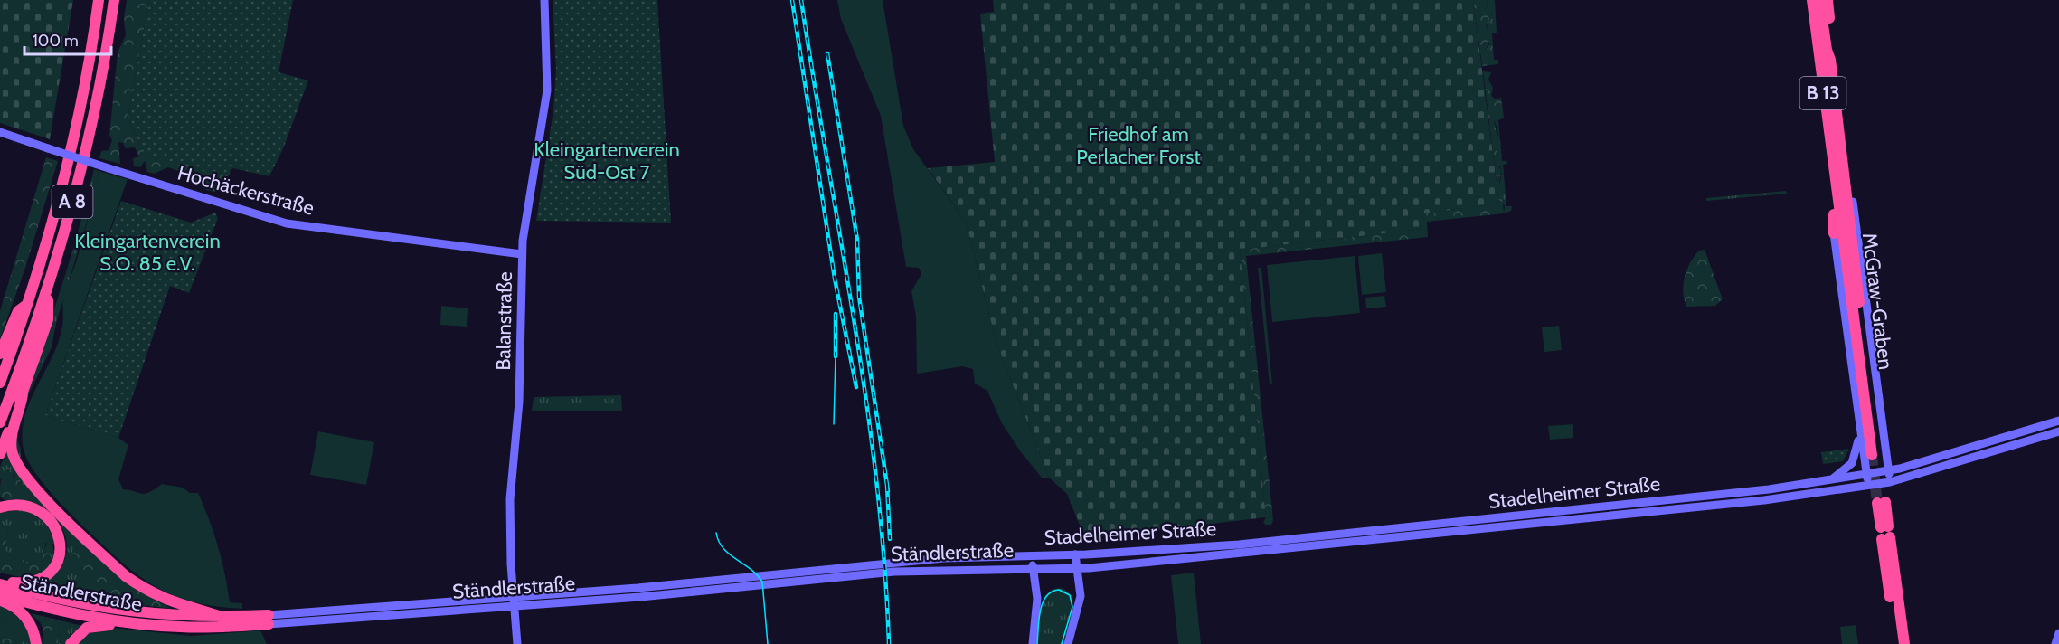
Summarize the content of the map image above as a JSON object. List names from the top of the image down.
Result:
{
  "streets": {
    "highway": [
      "B 13",
      "A 8",
      "McGraw-Graben",
      "Ständlerstraße"
    ],
    "main road": ["Hochäckerstraße", "Balanstraße", "Stadelheimer Straße"]
  },
  "crossings": [
    ["B 13", "McGraw-Graben"],
    ["Hochäckerstraße", "Balanstraße"],
    ["Balanstraße", "Ständlerstraße"],
    ["Stadelheimer Straße", "Ständlerstraße"]
  ],
  "parks": ["Friedhof am Perlacher Forst", "Kleingartenverein Süd-Ost 7", "Kleingartenverein S.O. 85 e.V."],
  "scale_bar": "100 m"
}
